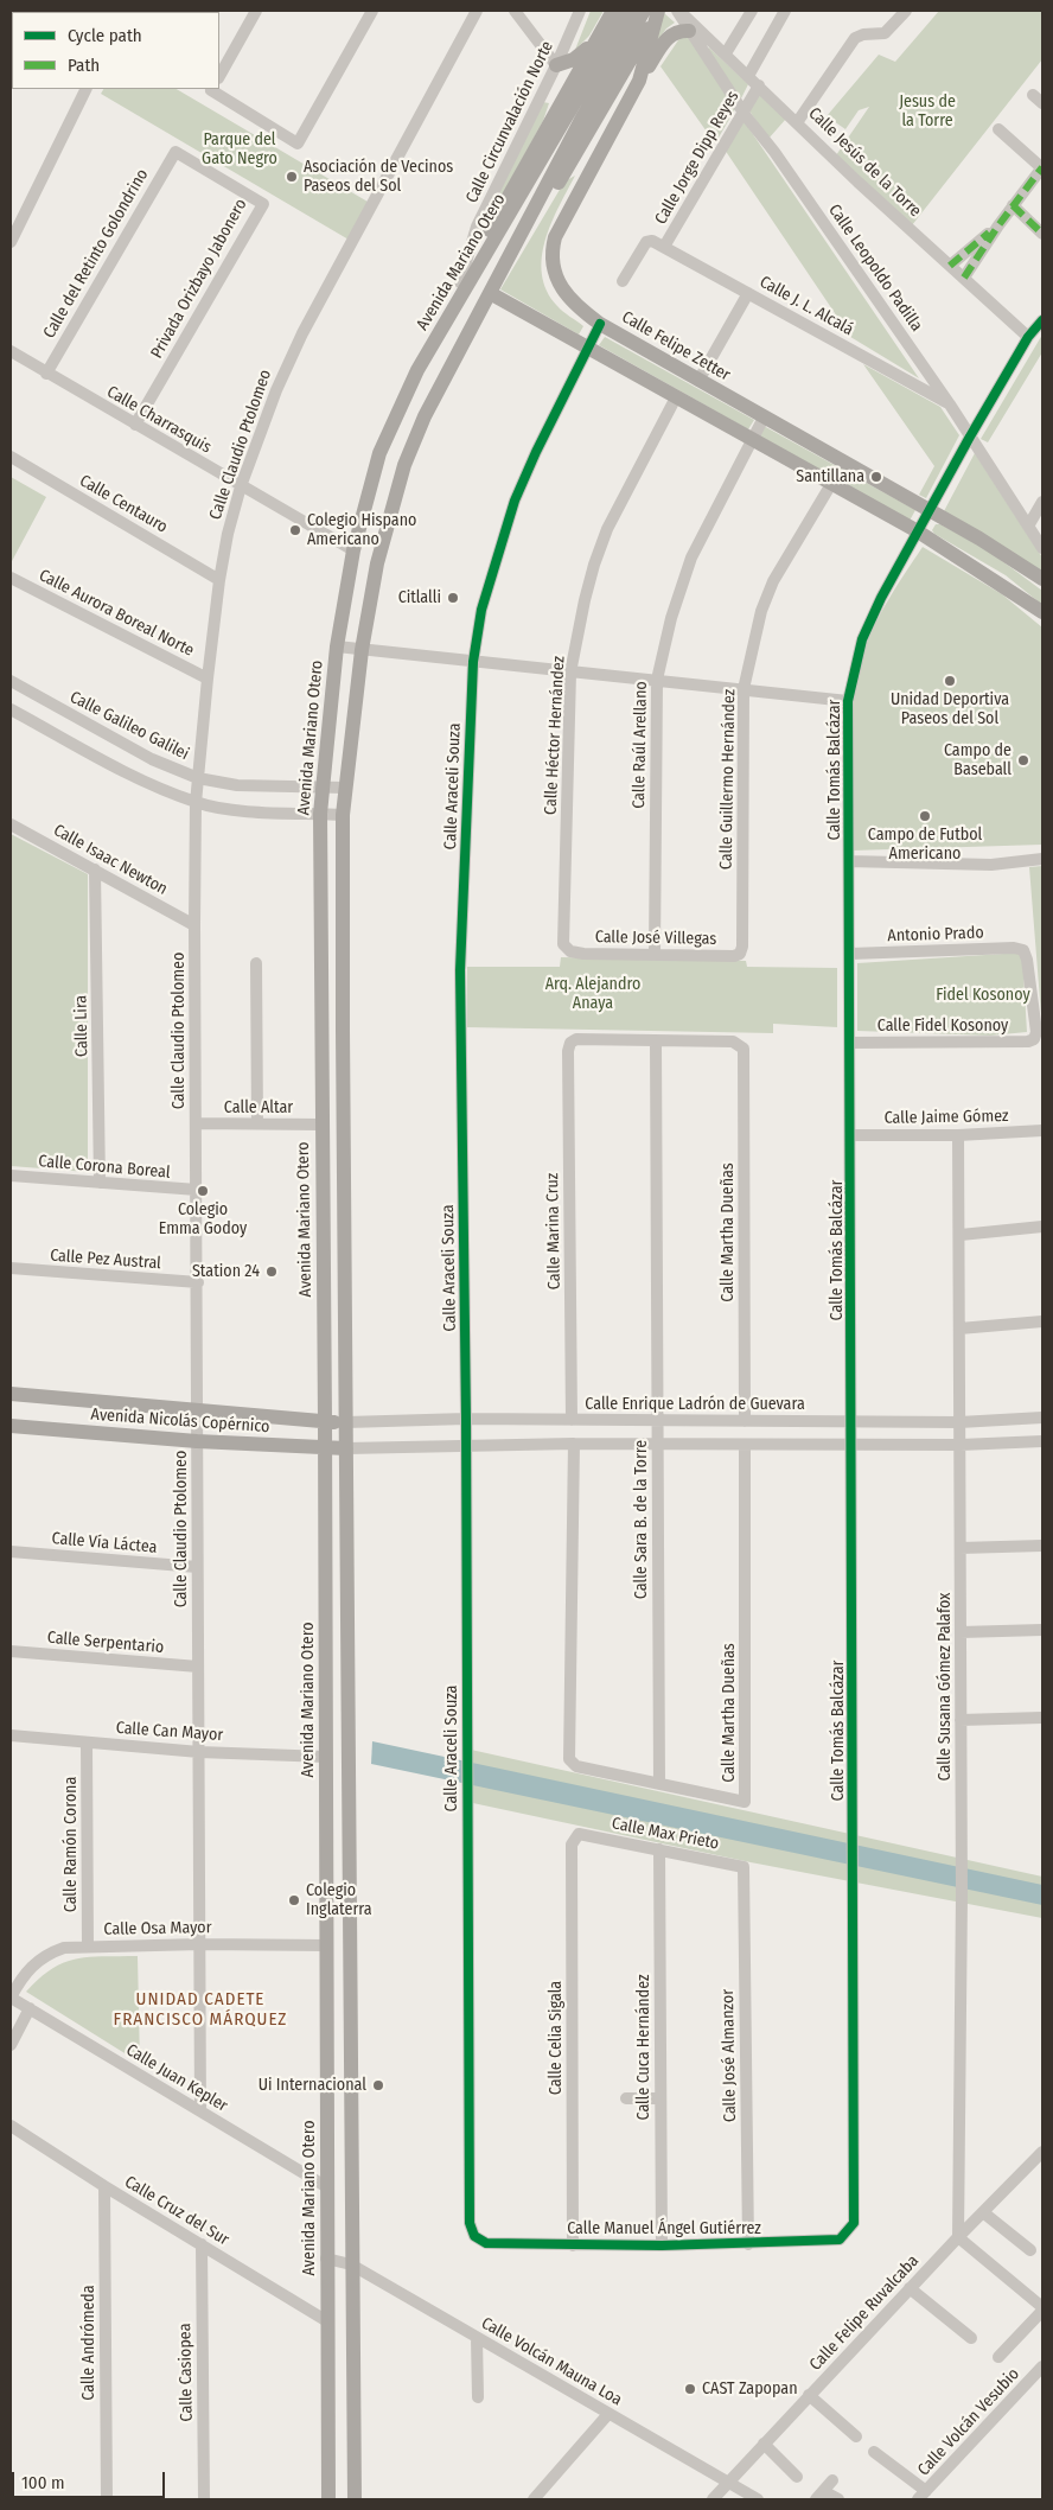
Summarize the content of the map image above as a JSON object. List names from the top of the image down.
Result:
{
  "streets": {
    "main road": ["Avenida Mariano Otero", "Calle Felipe Zetter", "Avenida Nicolás Copérnico"],
    "street": [
      "Calle Circunvalación Norte",
      "Calle Jorge Dipp Reyes",
      "Calle Jesús de la Torre",
      "Calle del Retinto Golondrino",
      "Calle Leopoldo Padilla",
      "Privada Orizbayo Jabonero",
      "Calle J. L. Alcalá",
      "Calle Charrasquis",
      "Calle Claudio Ptolomeo",
      "Calle Centauro",
      "Calle Aurora Boreal Norte",
      "Calle Galileo Galilei",
      "Calle Héctor Hernández",
      "Calle Raúl Arellano",
      "Calle Tomás Balcázar",
      "Calle Guillermo Hernández",
      "Calle Araceli Souza",
      "Calle Isaac Newton",
      "Antonio Prado",
      "Calle José Villegas",
      "Calle Lira",
      "Calle Fidel Kosonoy",
      "Calle Altar",
      "Calle Jaime Gómez",
      "Calle Corona Boreal",
      "Calle Marina Cruz",
      "Calle Martha Dueñas",
      "Calle Pez Austral",
      "Calle Enrique Ladrón de Guevara",
      "Calle Sara B. de la Torre",
      "Calle Vía Láctea",
      "Calle Serpentario",
      "Calle Susana Gómez Palafox",
      "Calle Can Mayor",
      "Calle Max Prieto",
      "Calle Ramón Corona",
      "Calle Osa Mayor",
      "Calle Celia Sigala",
      "Calle Cuca Hernández",
      "Calle José Almanzor",
      "Calle Juan Kepler",
      "Calle Cruz del Sur",
      "Calle Manuel Ángel Gutiérrez",
      "Calle Felipe Ruvalcaba",
      "Calle Andrómeda",
      "Calle Volcán Mauna Loa",
      "Calle Casiopea",
      "Calle Volcán Vesubio"
    ]
  },
  "crossings": [
    ["Calle Jorge Dipp Reyes", "Calle Jesús de la Torre"],
    ["Calle Jorge Dipp Reyes", "Calle Leopoldo Padilla"],
    ["Calle Jorge Dipp Reyes", "Calle J. L. Alcalá"],
    ["Calle Jesús de la Torre", "Calle Leopoldo Padilla"],
    ["Calle Jesús de la Torre", "Calle Tomás Balcázar"],
    ["Calle del Retinto Golondrino", "Privada Orizbayo Jabonero"],
    ["Calle del Retinto Golondrino", "Calle Charrasquis"],
    ["Avenida Mariano Otero", "Calle Charrasquis"],
    ["Avenida Mariano Otero", "Calle Galileo Galilei"],
    ["Avenida Mariano Otero", "Calle Altar"],
    ["Avenida Mariano Otero", "Calle Enrique Ladrón de Guevara"],
    ["Avenida Mariano Otero", "Avenida Nicolás Copérnico"],
    ["Avenida Mariano Otero", "Calle Can Mayor"],
    ["Avenida Mariano Otero", "Calle Osa Mayor"],
    ["Avenida Mariano Otero", "Calle Juan Kepler"],
    ["Avenida Mariano Otero", "Calle Cruz del Sur"],
    ["Avenida Mariano Otero", "Calle Volcán Mauna Loa"],
    ["Calle Leopoldo Padilla", "Calle J. L. Alcalá"],
    ["Calle Leopoldo Padilla", "Calle Tomás Balcázar"],
    ["Privada Orizbayo Jabonero", "Calle Charrasquis"],
    ["Calle Felipe Zetter", "Calle Raúl Arellano"],
    ["Calle Felipe Zetter", "Calle Tomás Balcázar"],
    ["Calle Felipe Zetter", "Calle Araceli Souza"],
    ["Calle Charrasquis", "Calle Claudio Ptolomeo"],
    ["Calle Claudio Ptolomeo", "Calle Centauro"],
    ["Calle Claudio Ptolomeo", "Calle Aurora Boreal Norte"],
    ["Calle Claudio Ptolomeo", "Calle Galileo Galilei"],
    ["Calle Claudio Ptolomeo", "Calle Isaac Newton"],
    ["Calle Claudio Ptolomeo", "Calle Altar"],
    ["Calle Claudio Ptolomeo", "Calle Corona Boreal"],
    ["Calle Claudio Ptolomeo", "Calle Pez Austral"],
    ["Calle Claudio Ptolomeo", "Avenida Nicolás Copérnico"],
    ["Calle Claudio Ptolomeo", "Calle Vía Láctea"],
    ["Calle Claudio Ptolomeo", "Calle Serpentario"],
    ["Calle Claudio Ptolomeo", "Calle Can Mayor"],
    ["Calle Claudio Ptolomeo", "Calle Osa Mayor"],
    ["Calle Claudio Ptolomeo", "Calle Juan Kepler"],
    ["Calle Héctor Hernández", "Calle José Villegas"],
    ["Calle Raúl Arellano", "Calle José Villegas"],
    ["Calle Tomás Balcázar", "Antonio Prado"],
    ["Calle Tomás Balcázar", "Calle Fidel Kosonoy"],
    ["Calle Tomás Balcázar", "Calle Jaime Gómez"],
    ["Calle Tomás Balcázar", "Calle Enrique Ladrón de Guevara"],
    ["Calle Tomás Balcázar", "Calle Manuel Ángel Gutiérrez"],
    ["Calle Guillermo Hernández", "Calle José Villegas"],
    ["Calle Araceli Souza", "Calle Enrique Ladrón de Guevara"],
    ["Calle Araceli Souza", "Calle Manuel Ángel Gutiérrez"],
    ["Calle Isaac Newton", "Calle Lira"],
    ["Antonio Prado", "Calle Fidel Kosonoy"],
    ["Calle Lira", "Calle Corona Boreal"],
    ["Calle Jaime Gómez", "Calle Susana Gómez Palafox"],
    ["Calle Marina Cruz", "Calle Martha Dueñas"],
    ["Calle Marina Cruz", "Calle Enrique Ladrón de Guevara"],
    ["Calle Marina Cruz", "Calle Sara B. de la Torre"],
    ["Calle Martha Dueñas", "Calle Enrique Ladrón de Guevara"],
    ["Calle Martha Dueñas", "Calle Sara B. de la Torre"],
    ["Calle Enrique Ladrón de Guevara", "Avenida Nicolás Copérnico"],
    ["Calle Enrique Ladrón de Guevara", "Calle Sara B. de la Torre"],
    ["Calle Enrique Ladrón de Guevara", "Calle Susana Gómez Palafox"],
    ["Calle Susana Gómez Palafox", "Calle Felipe Ruvalcaba"],
    ["Calle Can Mayor", "Calle Ramón Corona"],
    ["Calle Max Prieto", "Calle Celia Sigala"],
    ["Calle Max Prieto", "Calle Cuca Hernández"],
    ["Calle Max Prieto", "Calle José Almanzor"],
    ["Calle Ramón Corona", "Calle Osa Mayor"],
    ["Calle Osa Mayor", "Calle Juan Kepler"],
    ["Calle Celia Sigala", "Calle Manuel Ángel Gutiérrez"],
    ["Calle Cuca Hernández", "Calle Manuel Ángel Gutiérrez"],
    ["Calle José Almanzor", "Calle Manuel Ángel Gutiérrez"],
    ["Calle Cruz del Sur", "Calle Andrómeda"],
    ["Calle Cruz del Sur", "Calle Casiopea"],
    ["Calle Felipe Ruvalcaba", "Calle Volcán Mauna Loa"]
  ],
  "districts": ["UNIDAD CADETE FRANCISCO MÁRQUEZ"],
  "parks": [
    "Jesus de la Torre",
    "Parque del Gato Negro",
    "Arq. Alejandro Anaya",
    "Fidel Kosonoy"
  ],
  "places": [
    "Asociación de Vecinos Paseos del Sol",
    "Santillana",
    "Colegio Hispano Americano",
    "Citlalli",
    "Unidad Deportiva Paseos del Sol",
    "Campo de Baseball",
    "Campo de Futbol Americano",
    "Colegio Emma Godoy",
    "Station 24",
    "Colegio Inglaterra",
    "Ui Internacional",
    "CAST Zapopan"
  ],
  "legend": ["Cycle path", "Path"],
  "scale_bar": "100 m"
}
